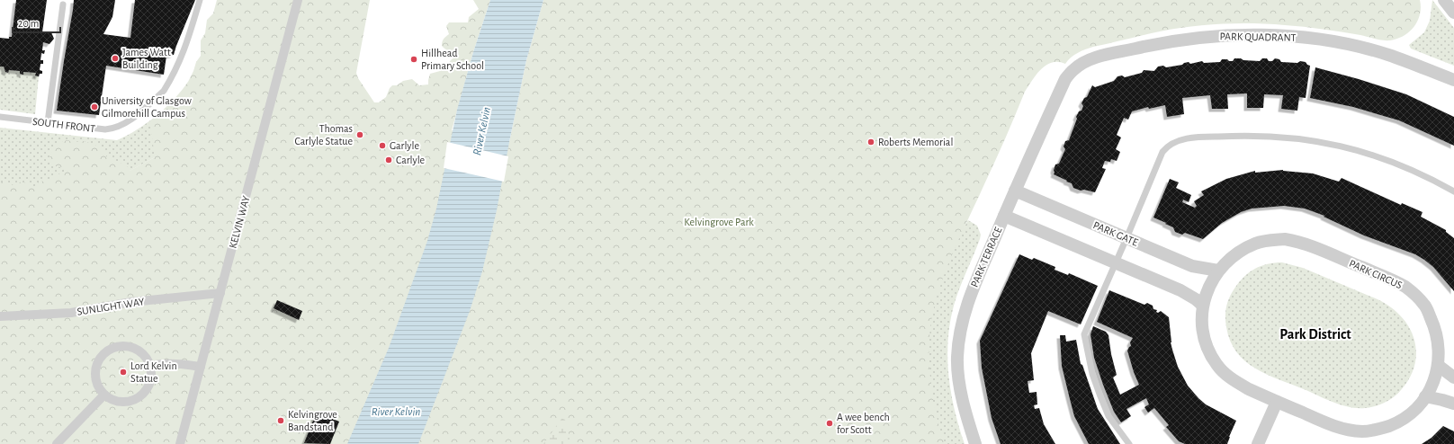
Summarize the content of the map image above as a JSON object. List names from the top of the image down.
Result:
{
  "streets": {
    "street": [
      "PARK QUADRANT",
      "KELVIN WAY",
      "PARK GATE",
      "PARK TERRACE",
      "PARK CIRCUS",
      "SUNLIGHT WAY"
    ],
    "lane": ["SOUTH FRONT"]
  },
  "crossings": [
    ["PARK QUADRANT", "PARK TERRACE"],
    ["KELVIN WAY", "SUNLIGHT WAY"],
    ["PARK GATE", "PARK TERRACE"],
    ["PARK GATE", "PARK CIRCUS"]
  ],
  "districts": ["Park District"],
  "water": ["River Kelvin"],
  "parks": ["Kelvingrove Park"],
  "places": [
    "James Watt Building",
    "Hillhead Primary School",
    "University of Glasgow Gilmorehill Campus",
    "Thomas Carlyle Statue",
    "Roberts Memorial",
    "Garlyle",
    "Carlyle",
    "Lord Kelvin Statue",
    "Kelvingrove Bandstand",
    "A wee bench for Scott"
  ],
  "scale_bar": "20 m"
}
